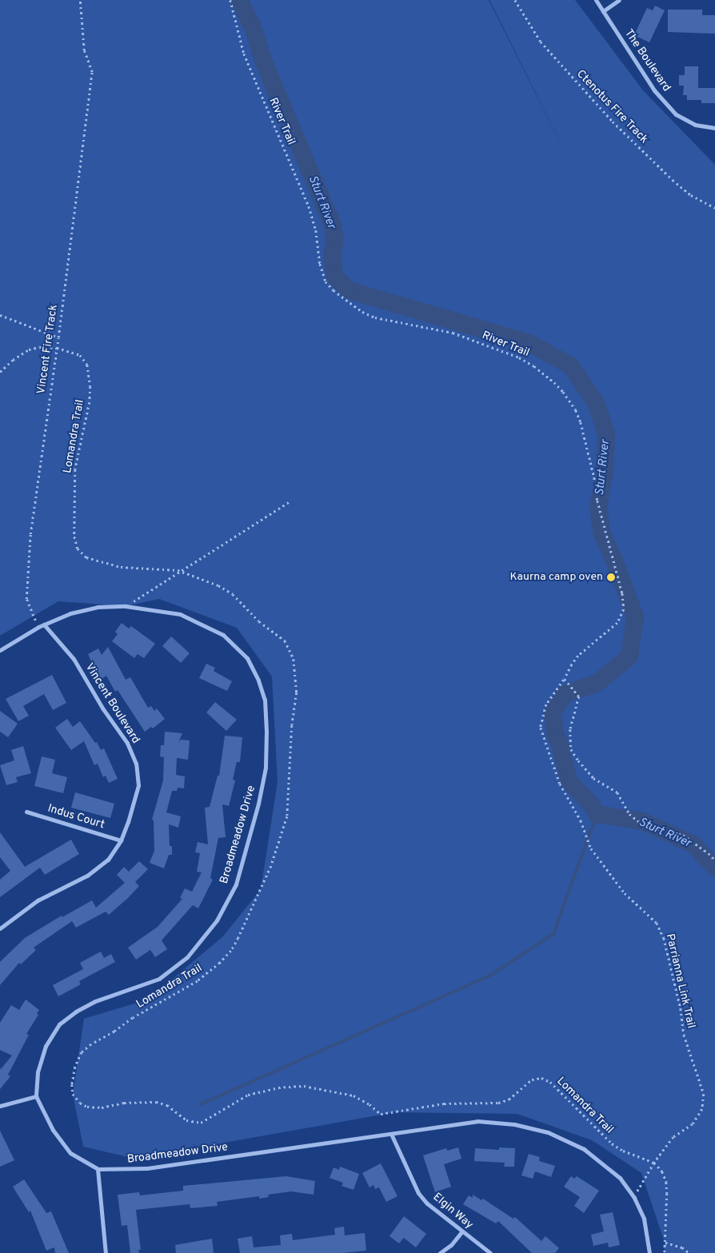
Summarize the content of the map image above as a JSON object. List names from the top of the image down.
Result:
{
  "streets": {
    "street": [
      "The Boulevard",
      "Vincent Boulevard",
      "Indus Court",
      "Broadmeadow Drive",
      "Elgin Way"
    ],
    "path": [
      "Ctenotus Fire Track",
      "River Trail",
      "Vincent Fire Track",
      "Lomandra Trail",
      "Parrianna Link Trail"
    ]
  },
  "crossings": [
    ["River Trail", "Parrianna Link Trail"],
    ["Vincent Fire Track", "Lomandra Trail"],
    ["Vincent Fire Track", "Broadmeadow Drive"],
    ["Lomandra Trail", "Parrianna Link Trail"],
    ["Vincent Boulevard", "Indus Court"],
    ["Vincent Boulevard", "Broadmeadow Drive"],
    ["Broadmeadow Drive", "Parrianna Link Trail"],
    ["Broadmeadow Drive", "Elgin Way"]
  ],
  "water": ["Sturt River"],
  "places": ["Kaurna camp oven"]
}
